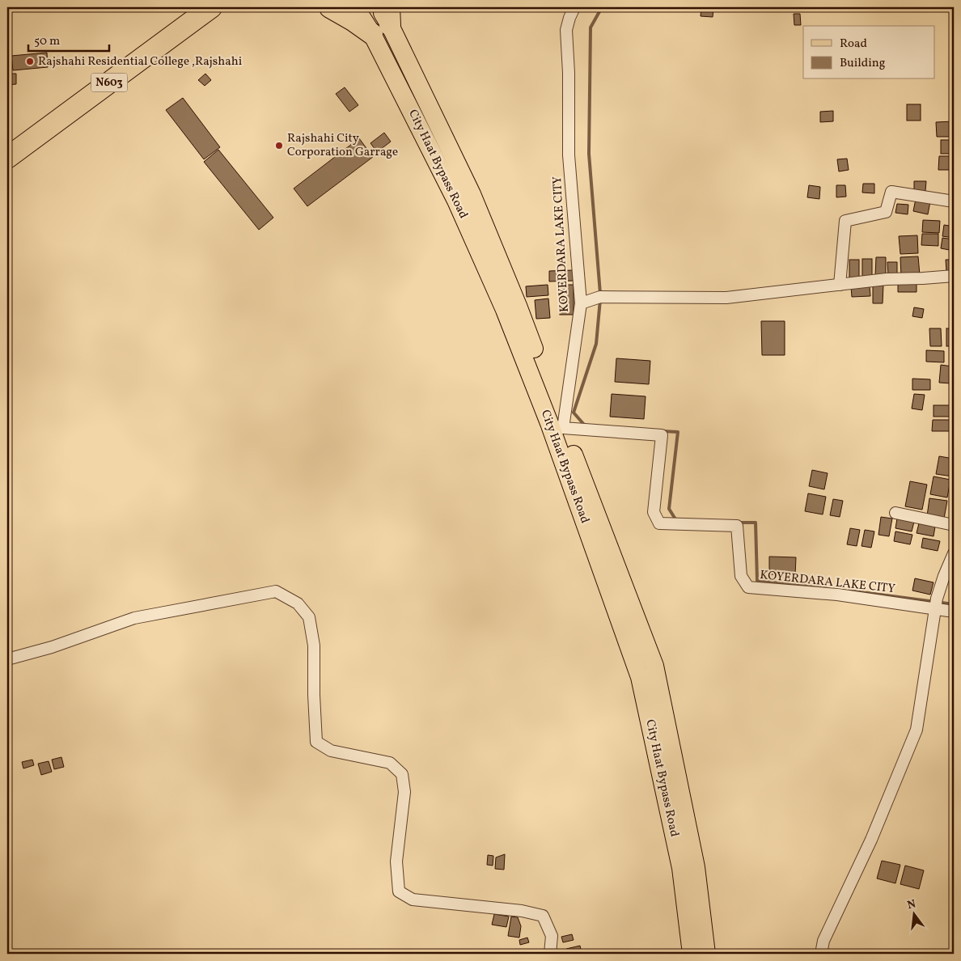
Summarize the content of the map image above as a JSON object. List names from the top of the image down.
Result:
{
  "streets": {
    "highway": ["N603"],
    "main road": ["City Haat Bypass Road"],
    "street": ["KOYERDARA LAKE CITY"]
  },
  "crossings": [
    ["City Haat Bypass Road", "KOYERDARA LAKE CITY"]
  ],
  "places": ["Rajshahi Residential College ,Rajshahi", "Rajshahi City Corporation Garrage"],
  "legend": ["Road", "Building"],
  "scale_bar": "50 m",
  "north": "top"
}
